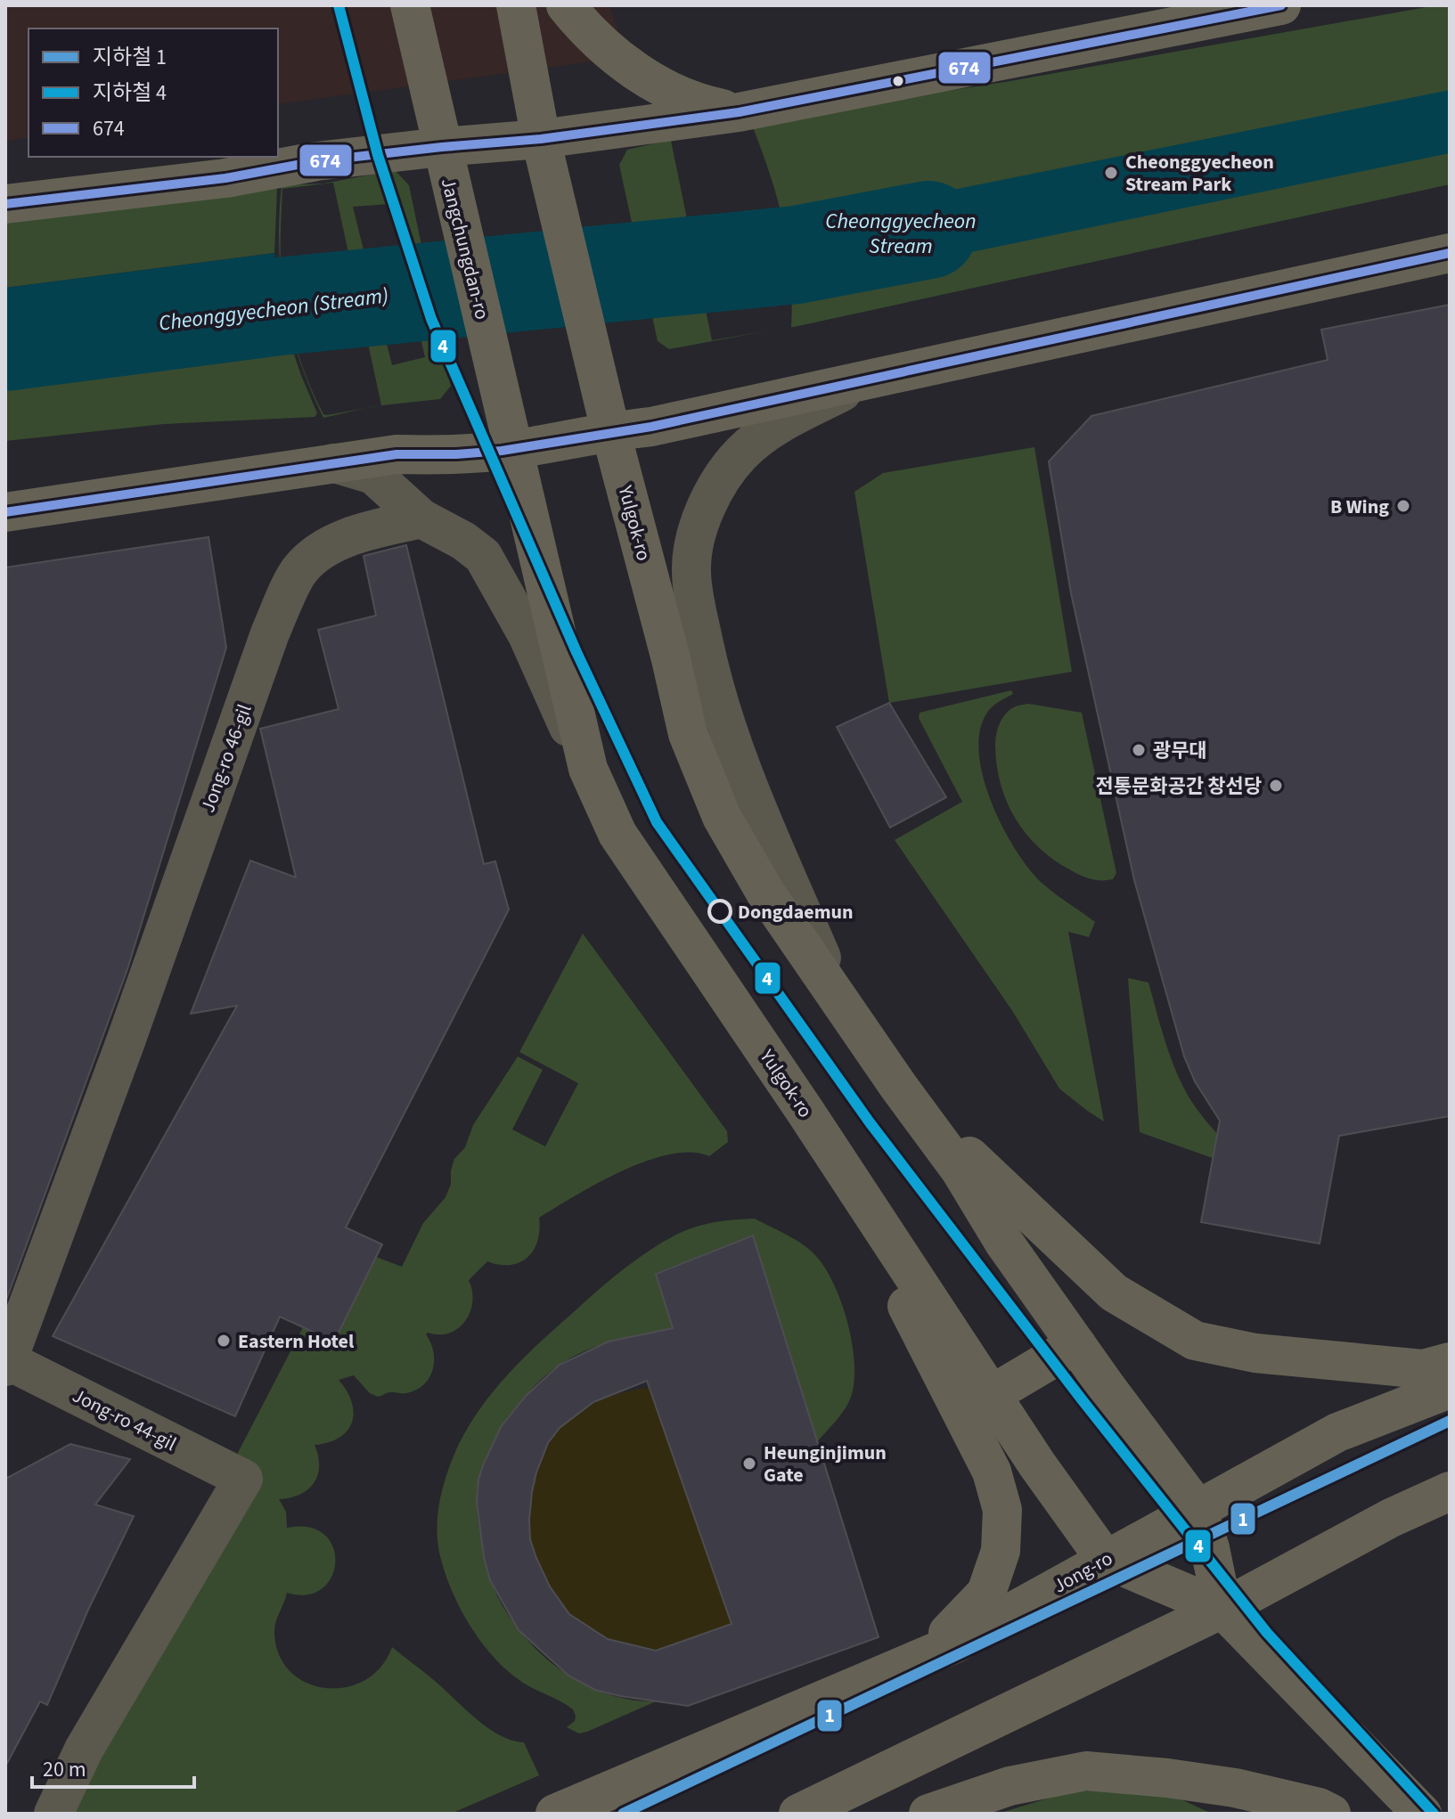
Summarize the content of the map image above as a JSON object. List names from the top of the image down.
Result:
{
  "streets": {
    "main road": ["Jangchungdan-ro", "Yulgok-ro", "Jong-ro"],
    "street": ["Jong-ro 46-gil", "Jong-ro 44-gil"]
  },
  "crossings": [
    ["Jangchungdan-ro", "Yulgok-ro"],
    ["Yulgok-ro", "Jong-ro"],
    ["Jong-ro 46-gil", "Jong-ro 44-gil"]
  ],
  "water": ["Cheonggyecheon Stream", "Cheonggyecheon (Stream)"],
  "places": [
    "Cheonggyecheon Stream Park",
    "B Wing",
    "광무대",
    "전통문화공간 창선당",
    "Dongdaemun",
    "Eastern Hotel",
    "Heunginjimun Gate"
  ],
  "lines": ["metro line 4", "transit line 674", "metro line 1"],
  "legend": ["지하철 1", "지하철 4", "674"],
  "scale_bar": "20 m"
}
